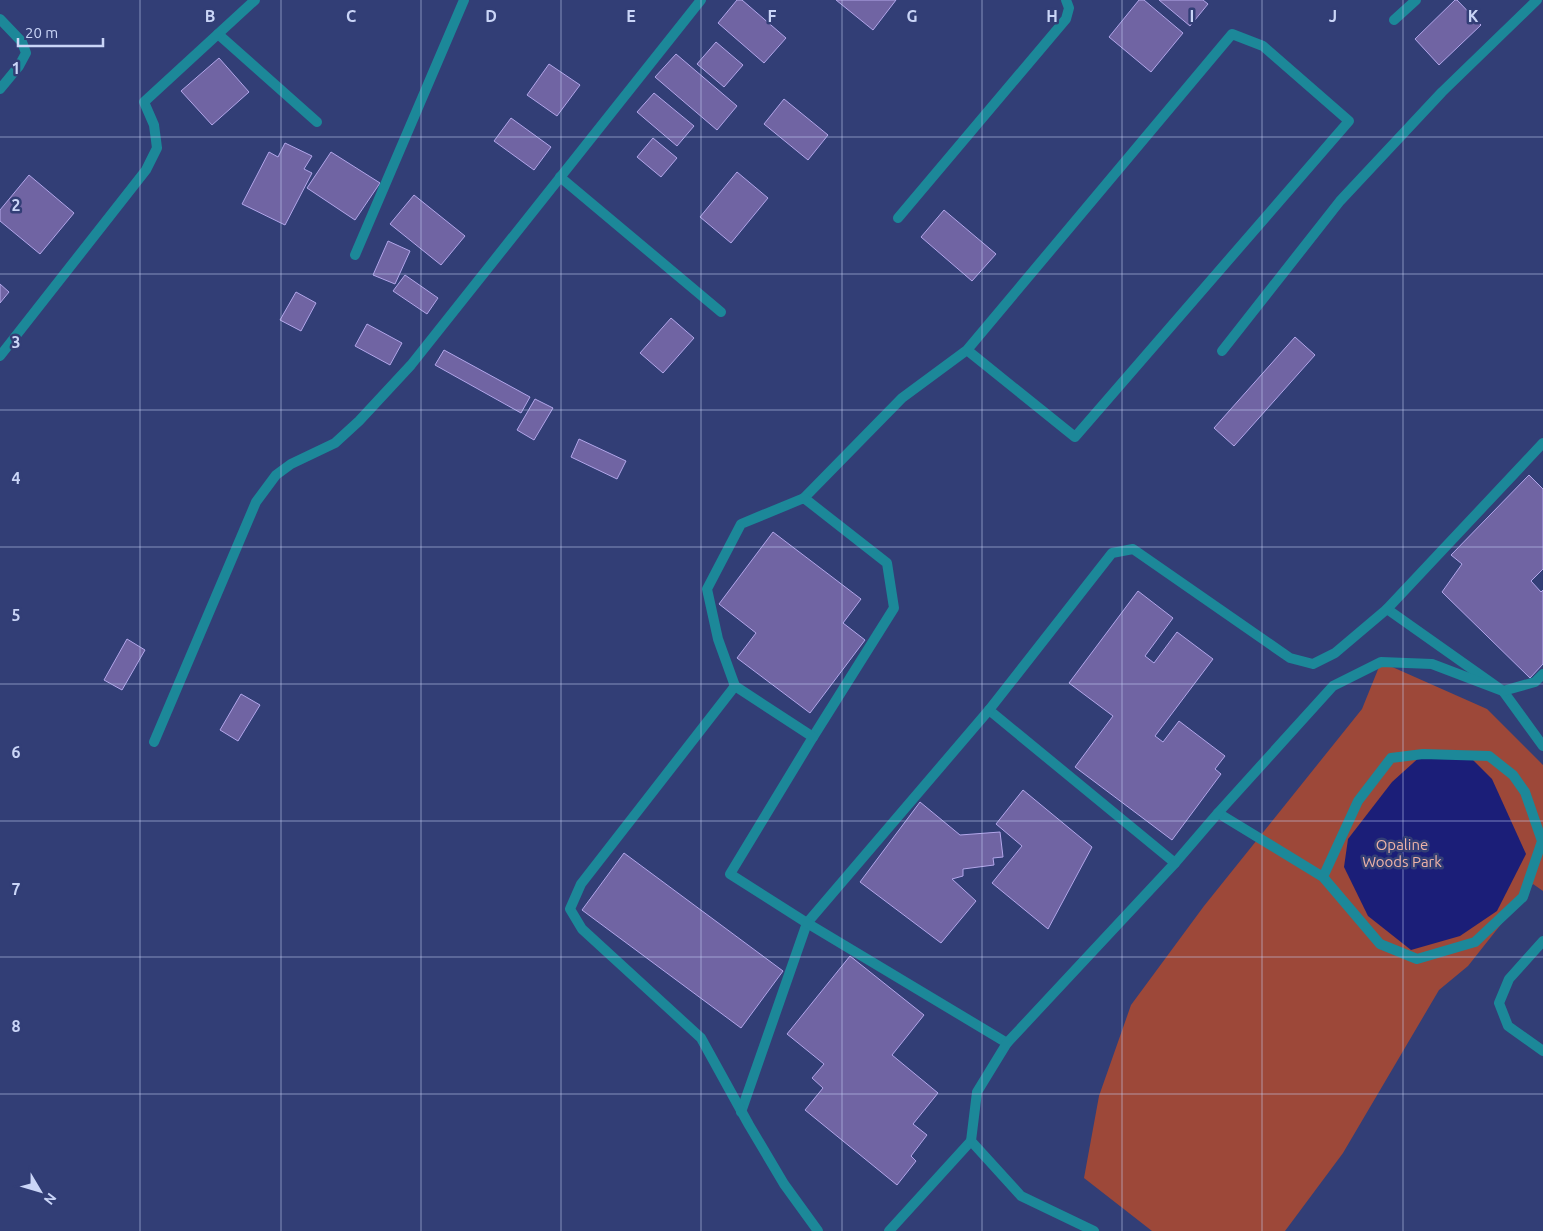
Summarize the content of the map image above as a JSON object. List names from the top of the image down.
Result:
{
  "parks": ["Opaline Woods Park"],
  "scale_bar": "20 m",
  "north": "bottom right",
  "grid": {
    "columns": [
      "B",
      "C",
      "D",
      "E",
      "F",
      "G",
      "H",
      "I",
      "J",
      "K"
    ],
    "rows": [
      "1",
      "2",
      "3",
      "4",
      "5",
      "6",
      "7",
      "8"
    ]
  }
}
